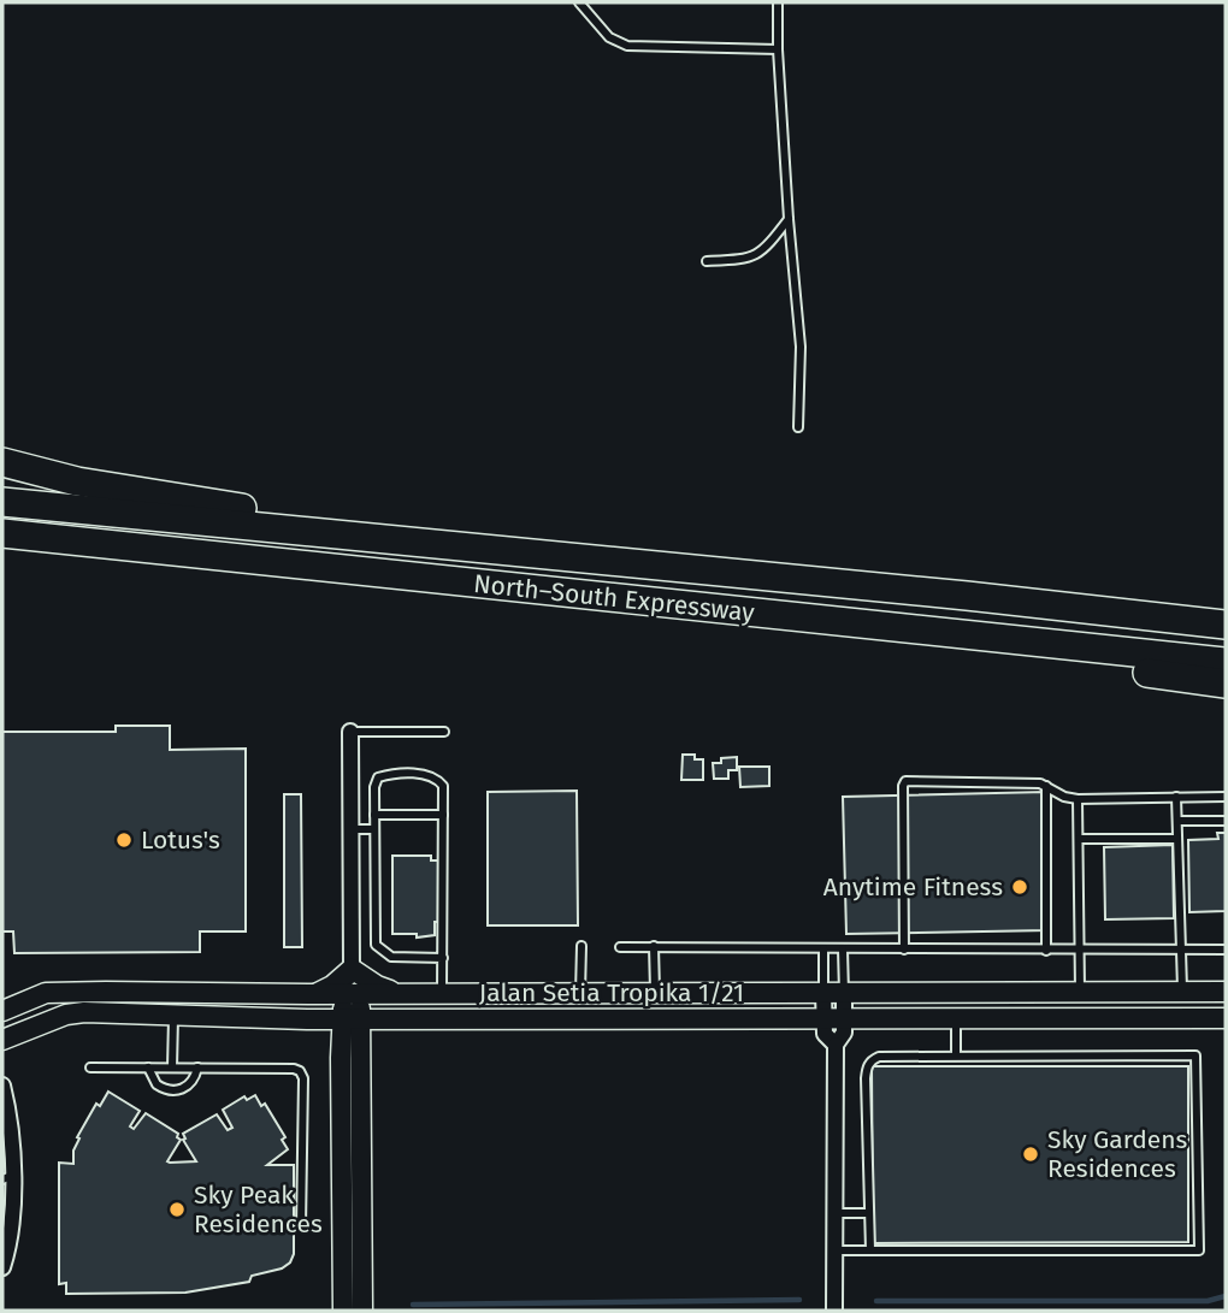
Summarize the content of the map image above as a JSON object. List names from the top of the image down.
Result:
{
  "streets": {
    "highway": ["North–South Expressway"],
    "street": ["Jalan Setia Tropika 1/21"]
  },
  "places": [
    "Lotus's",
    "Anytime Fitness",
    "Sky Gardens Residences",
    "Sky Peak Residences"
  ]
}
